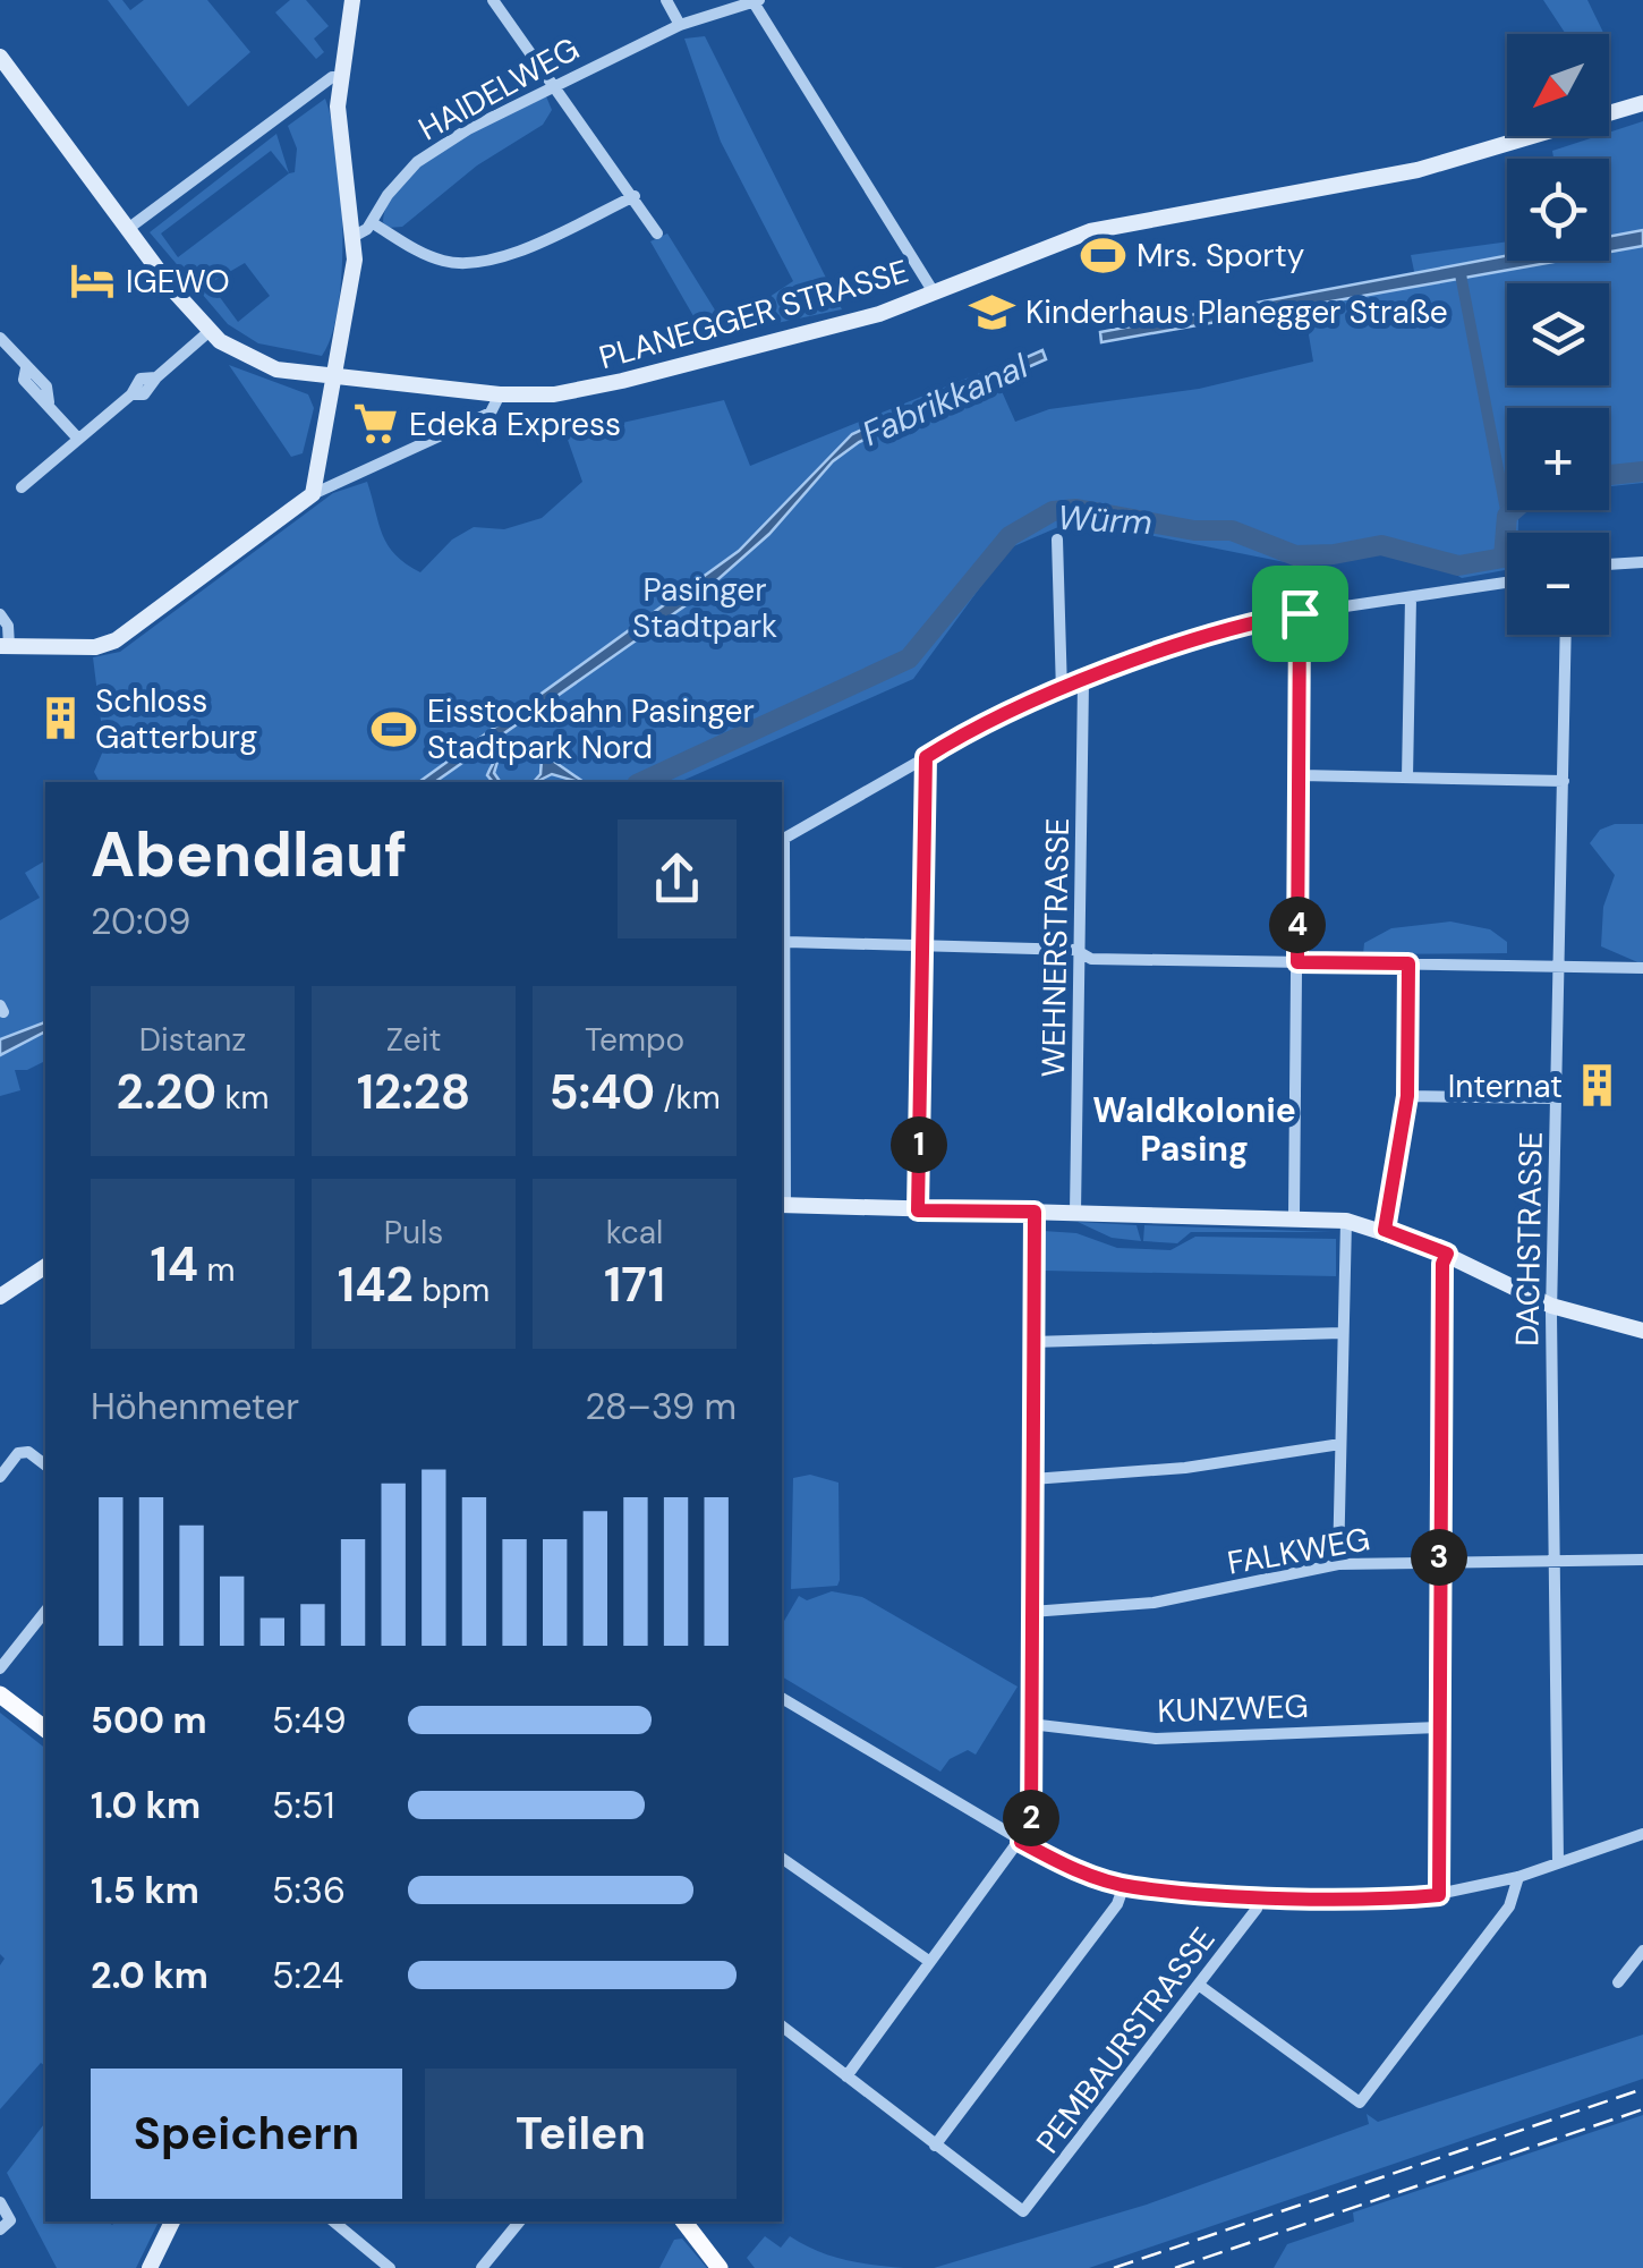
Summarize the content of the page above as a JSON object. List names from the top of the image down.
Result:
{
  "streets": {
    "main road": ["PLANEGGER STRASSE"],
    "street": [
      "HAIDELWEG",
      "WEHNERSTRASSE",
      "DACHSTRASSE",
      "FALKWEG",
      "KUNZWEG",
      "PEMBAURSTRASSE"
    ]
  },
  "crossings": [
    ["DACHSTRASSE", "FALKWEG"]
  ],
  "districts": ["Waldkolonie Pasing"],
  "water": ["Fabrikkanal", "Würm"],
  "parks": ["Pasinger Stadtpark"],
  "places": {
    "sports": ["Mrs. Sporty", "Eisstockbahn Pasinger Stadtpark Nord"],
    "hotel": ["IGEWO"],
    "school or university": ["Kinderhaus Planegger Straße"],
    "supermarket": ["Edeka Express"],
    "building": ["Schloss Gatterburg", "Internat"]
  },
  "north": "bottom left",
  "page": {
    "map_buttons": ["+", "−"],
    "heading": ["Abendlauf", "20:09"],
    "pins": [
      "4",
      "1",
      "3",
      "2"
    ],
    "stats": [
      ["Distanz", "2.20 km"],
      ["Zeit", "12:28"],
      ["Tempo", "5:40 /km"],
      ["14 m"],
      ["Puls", "142 bpm"],
      ["kcal", "171"]
    ],
    "chart": ["Höhenmeter", "28–39 m"],
    "list": [
      {
        "name": "500 m",
        "note": "5:49"
      },
      {
        "name": "1.0 km",
        "note": "5:51"
      },
      {
        "name": "1.5 km",
        "note": "5:36"
      },
      {
        "name": "2.0 km",
        "note": "5:24"
      }
    ],
    "buttons": ["Speichern", "Teilen"]
  }
}
